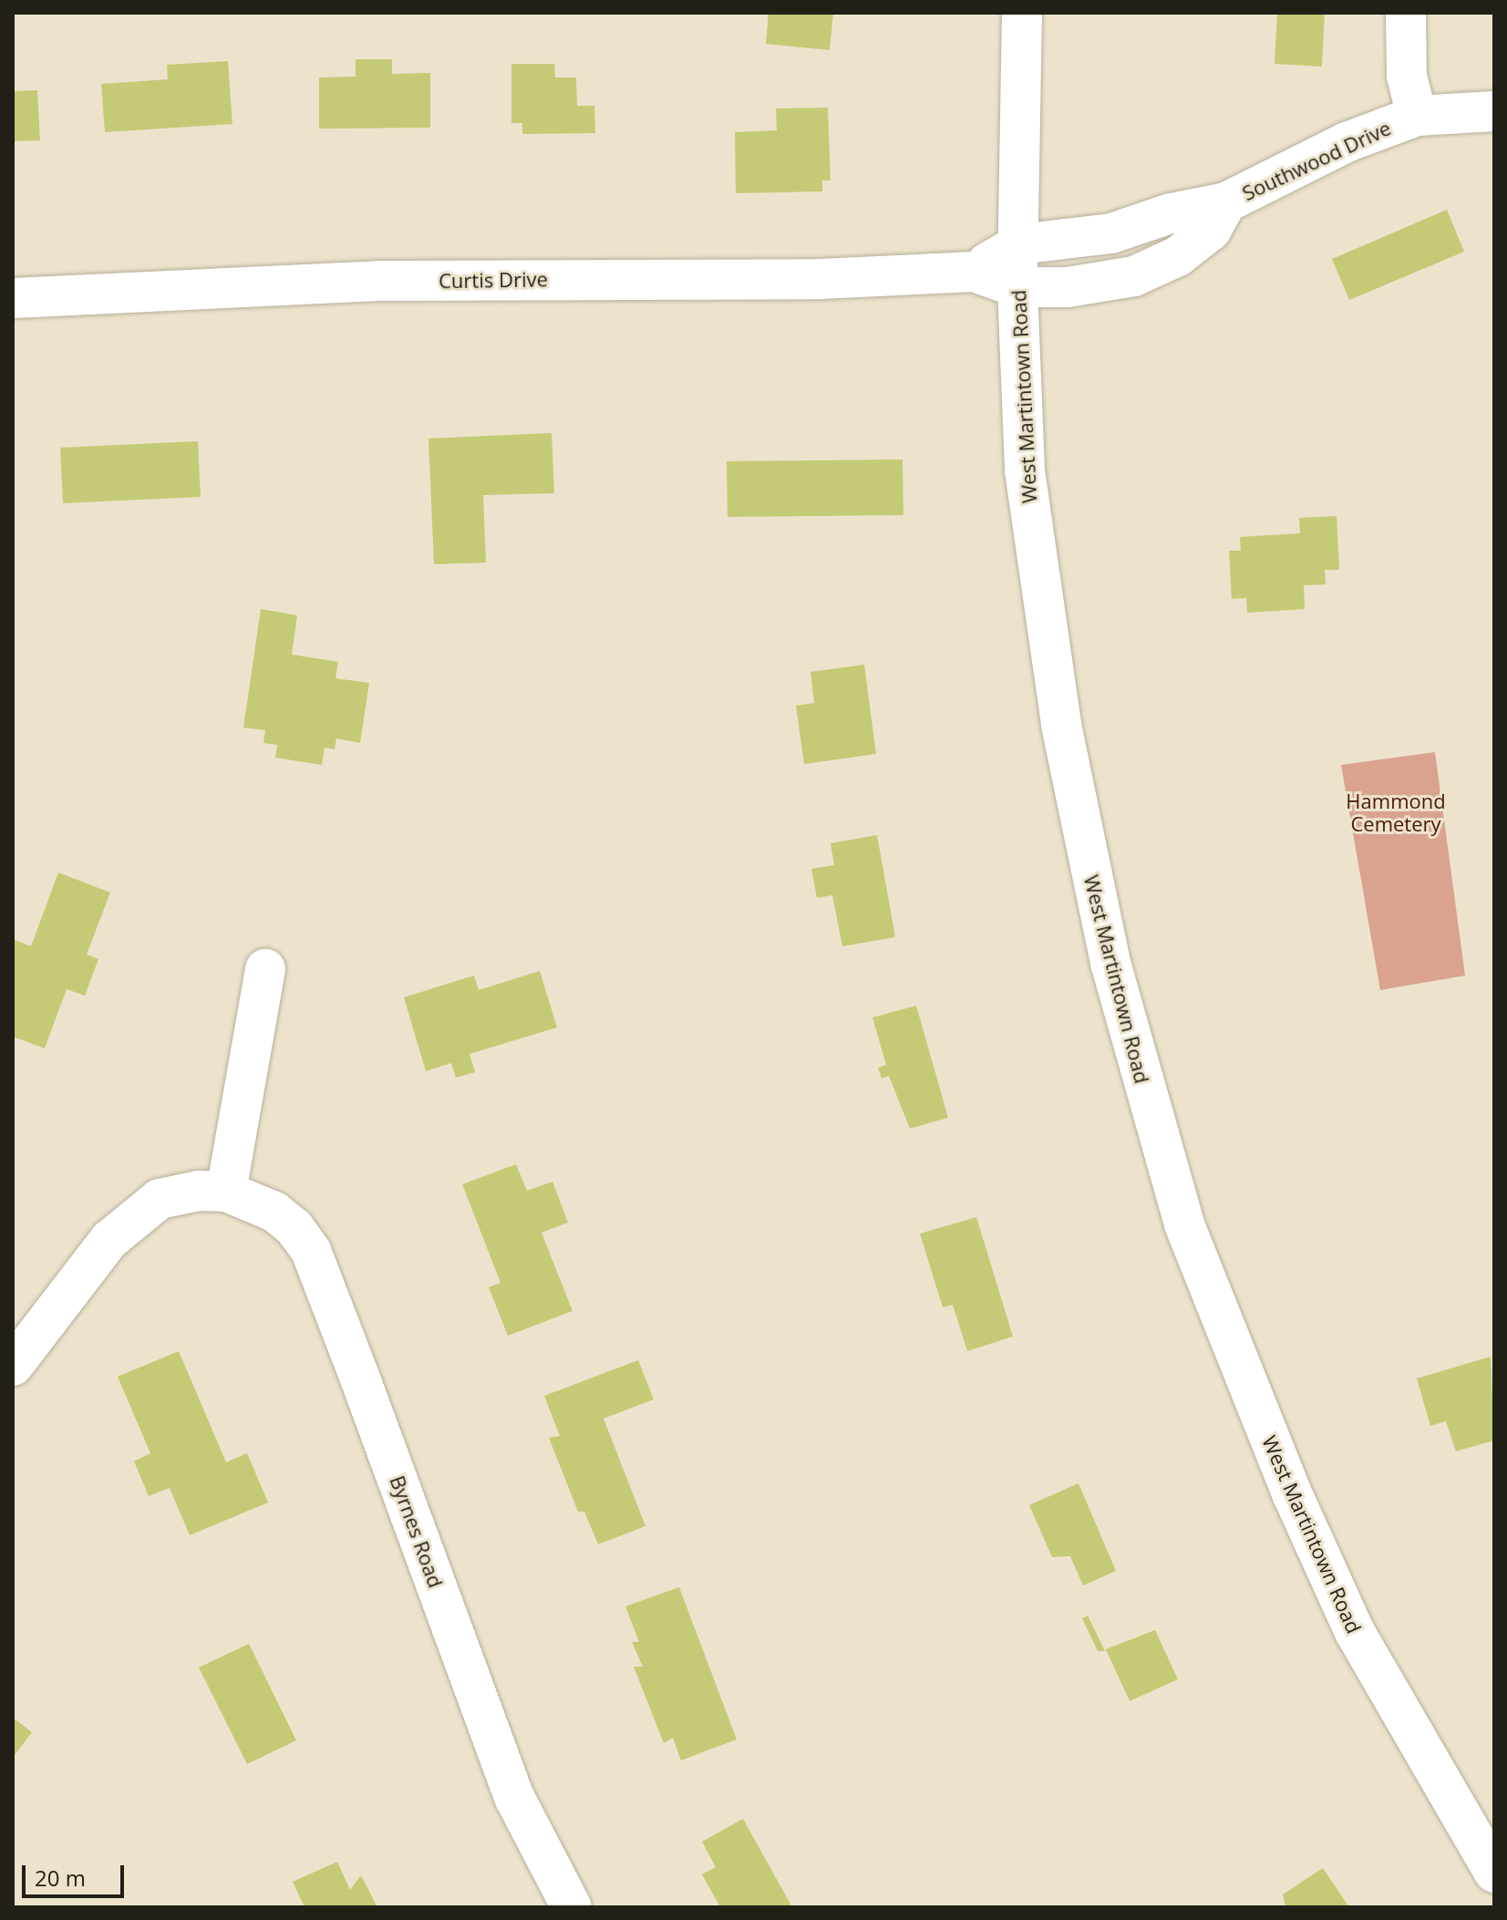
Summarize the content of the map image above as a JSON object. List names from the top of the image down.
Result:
{
  "streets": {
    "street": [
      "Southwood Drive",
      "Curtis Drive",
      "West Martintown Road",
      "Byrnes Road"
    ]
  },
  "crossings": [
    ["Southwood Drive", "Curtis Drive"],
    ["Southwood Drive", "West Martintown Road"],
    ["Curtis Drive", "West Martintown Road"]
  ],
  "parks": ["Hammond Cemetery"],
  "scale_bar": "20 m"
}
